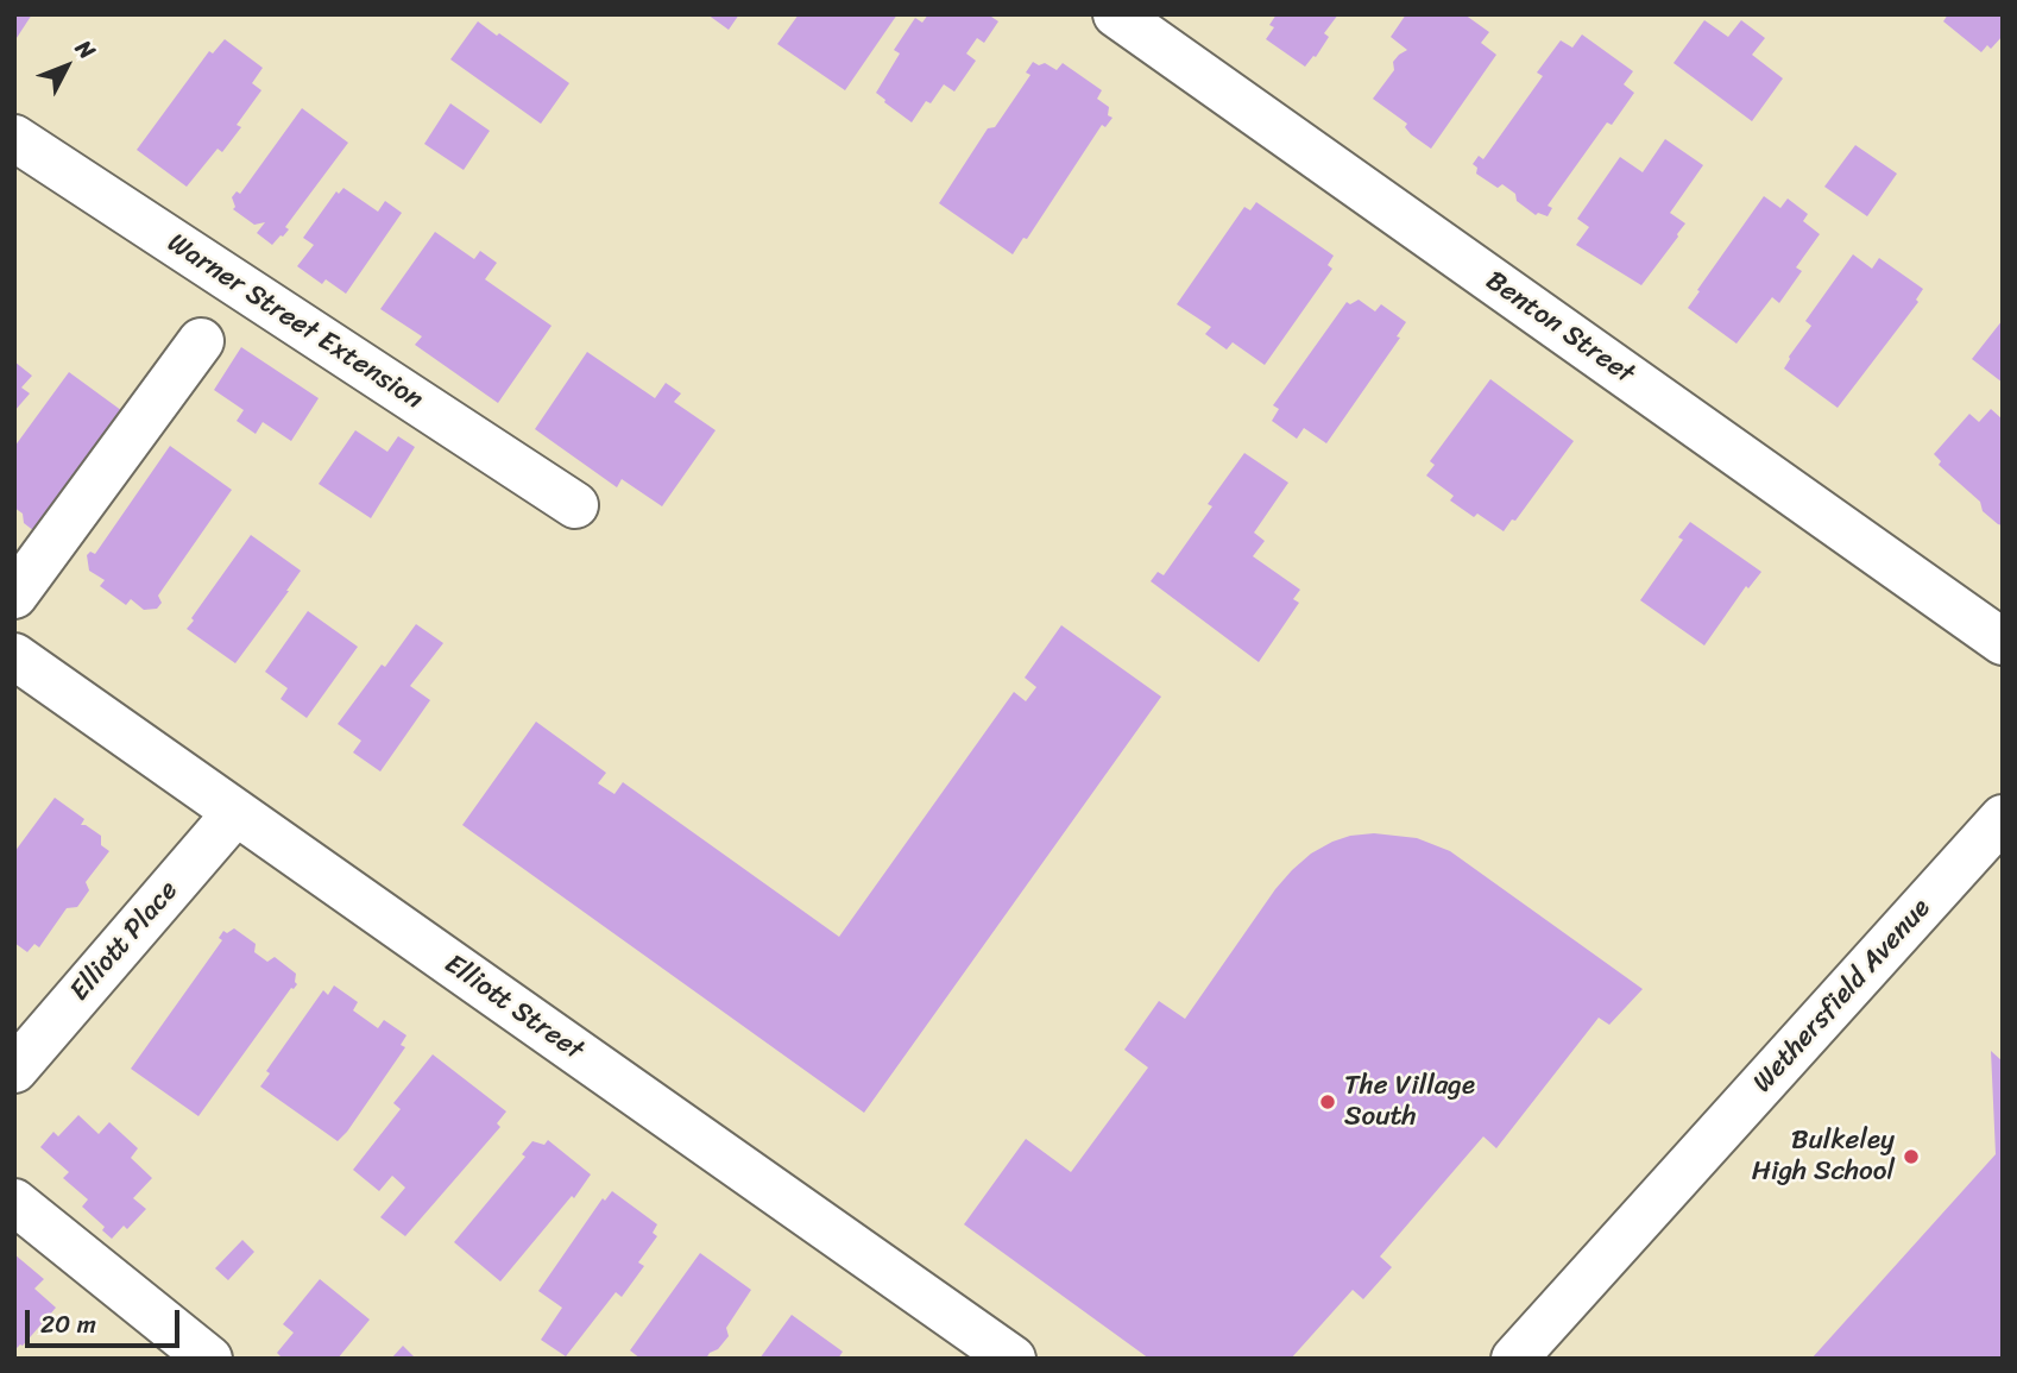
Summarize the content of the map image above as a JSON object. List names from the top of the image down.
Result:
{
  "streets": {
    "street": [
      "Warner Street Extension",
      "Benton Street",
      "Elliott Place",
      "Wethersfield Avenue",
      "Elliott Street"
    ]
  },
  "crossings": [
    ["Elliott Place", "Elliott Street"]
  ],
  "places": ["The Village South", "Bulkeley High School"],
  "scale_bar": "20 m",
  "north": "top right"
}
